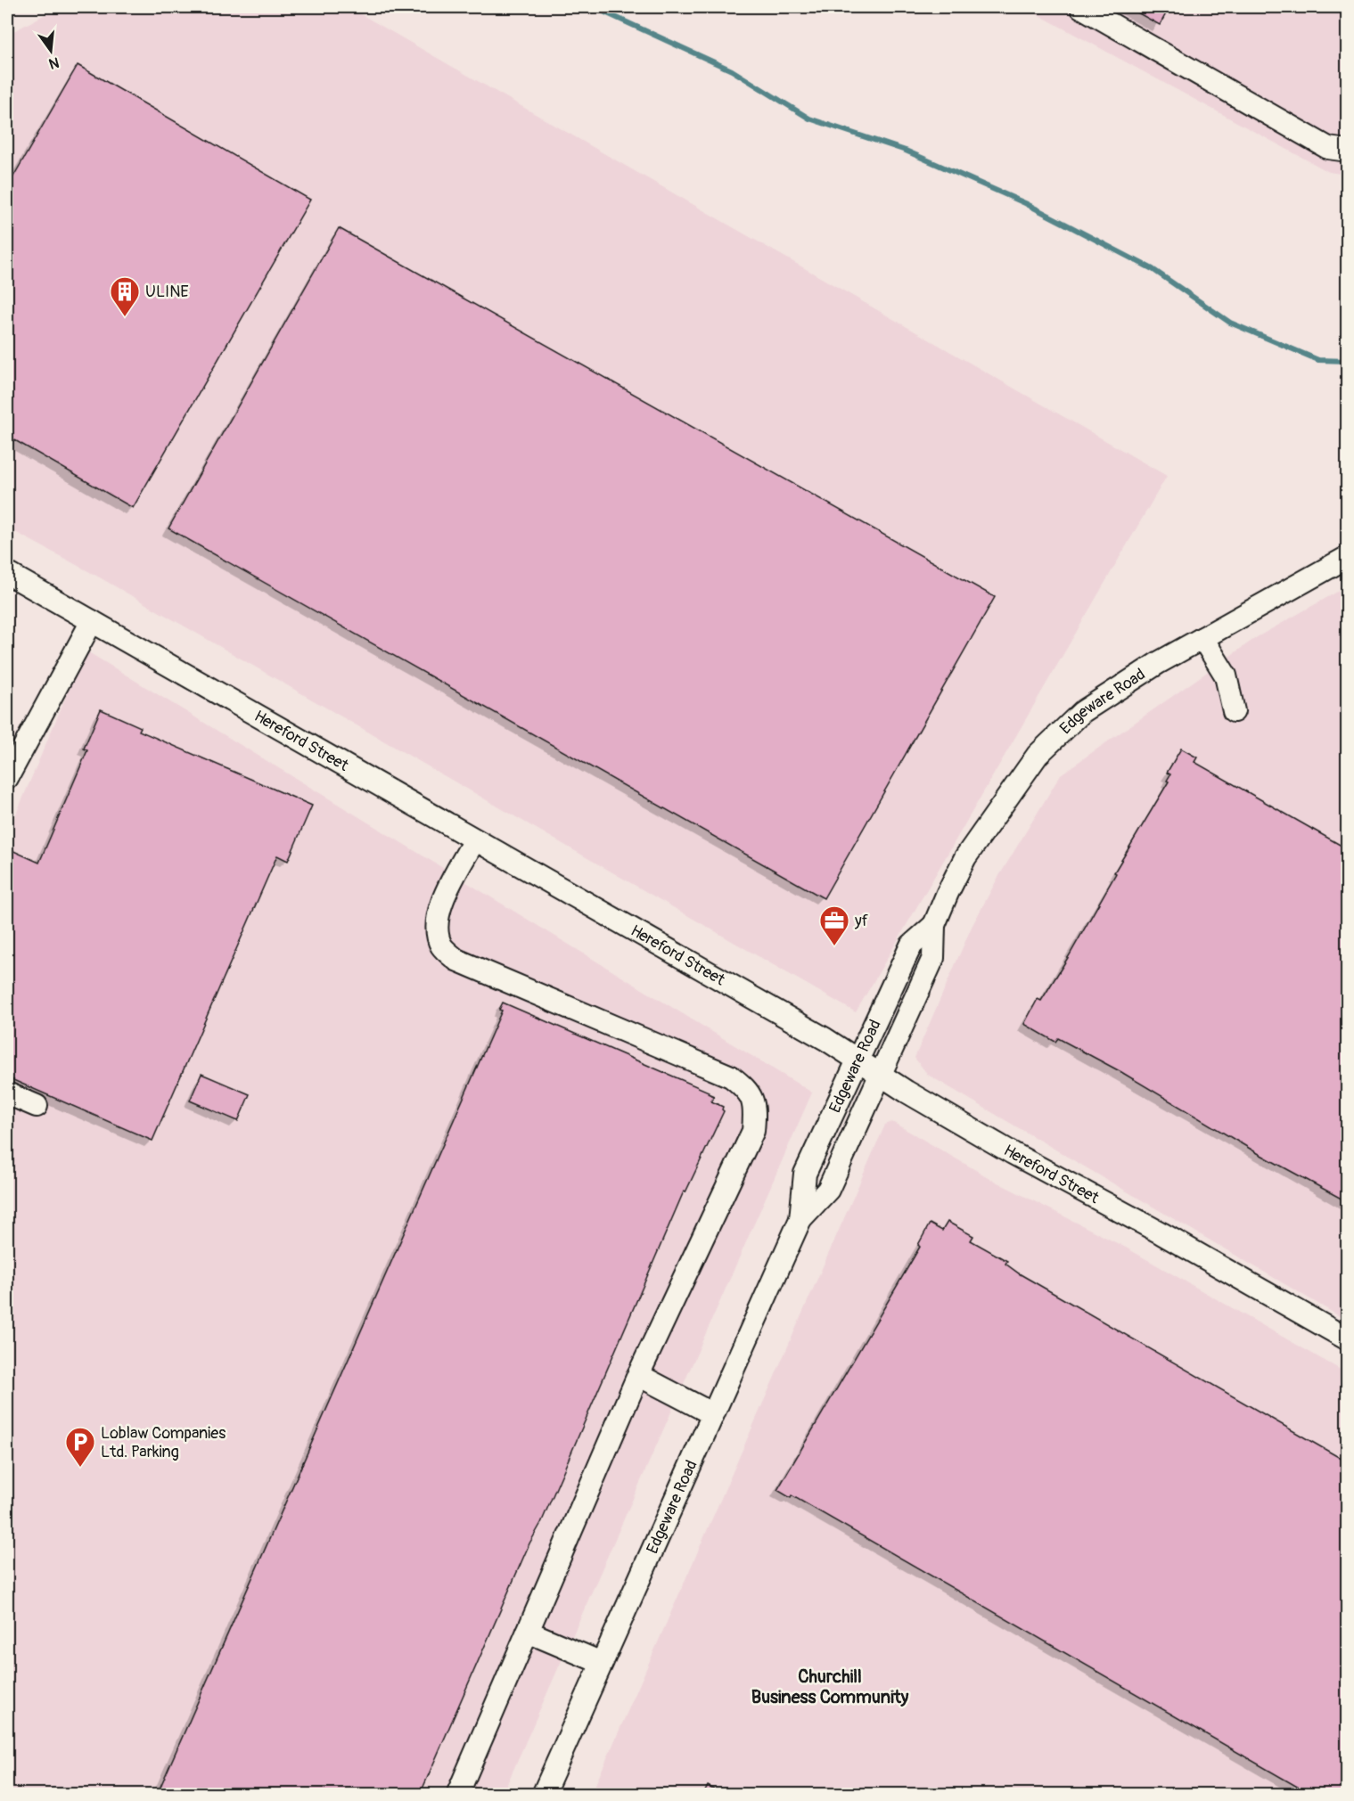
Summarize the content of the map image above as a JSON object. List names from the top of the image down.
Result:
{
  "streets": {
    "street": ["Edgeware Road", "Hereford Street"]
  },
  "crossings": [
    ["Edgeware Road", "Hereford Street"]
  ],
  "districts": ["Churchill Business Community"],
  "places": {
    "building": ["ULINE"],
    "office": ["yf"],
    "parking": ["Loblaw Companies Ltd. Parking"]
  },
  "north": "bottom"
}
